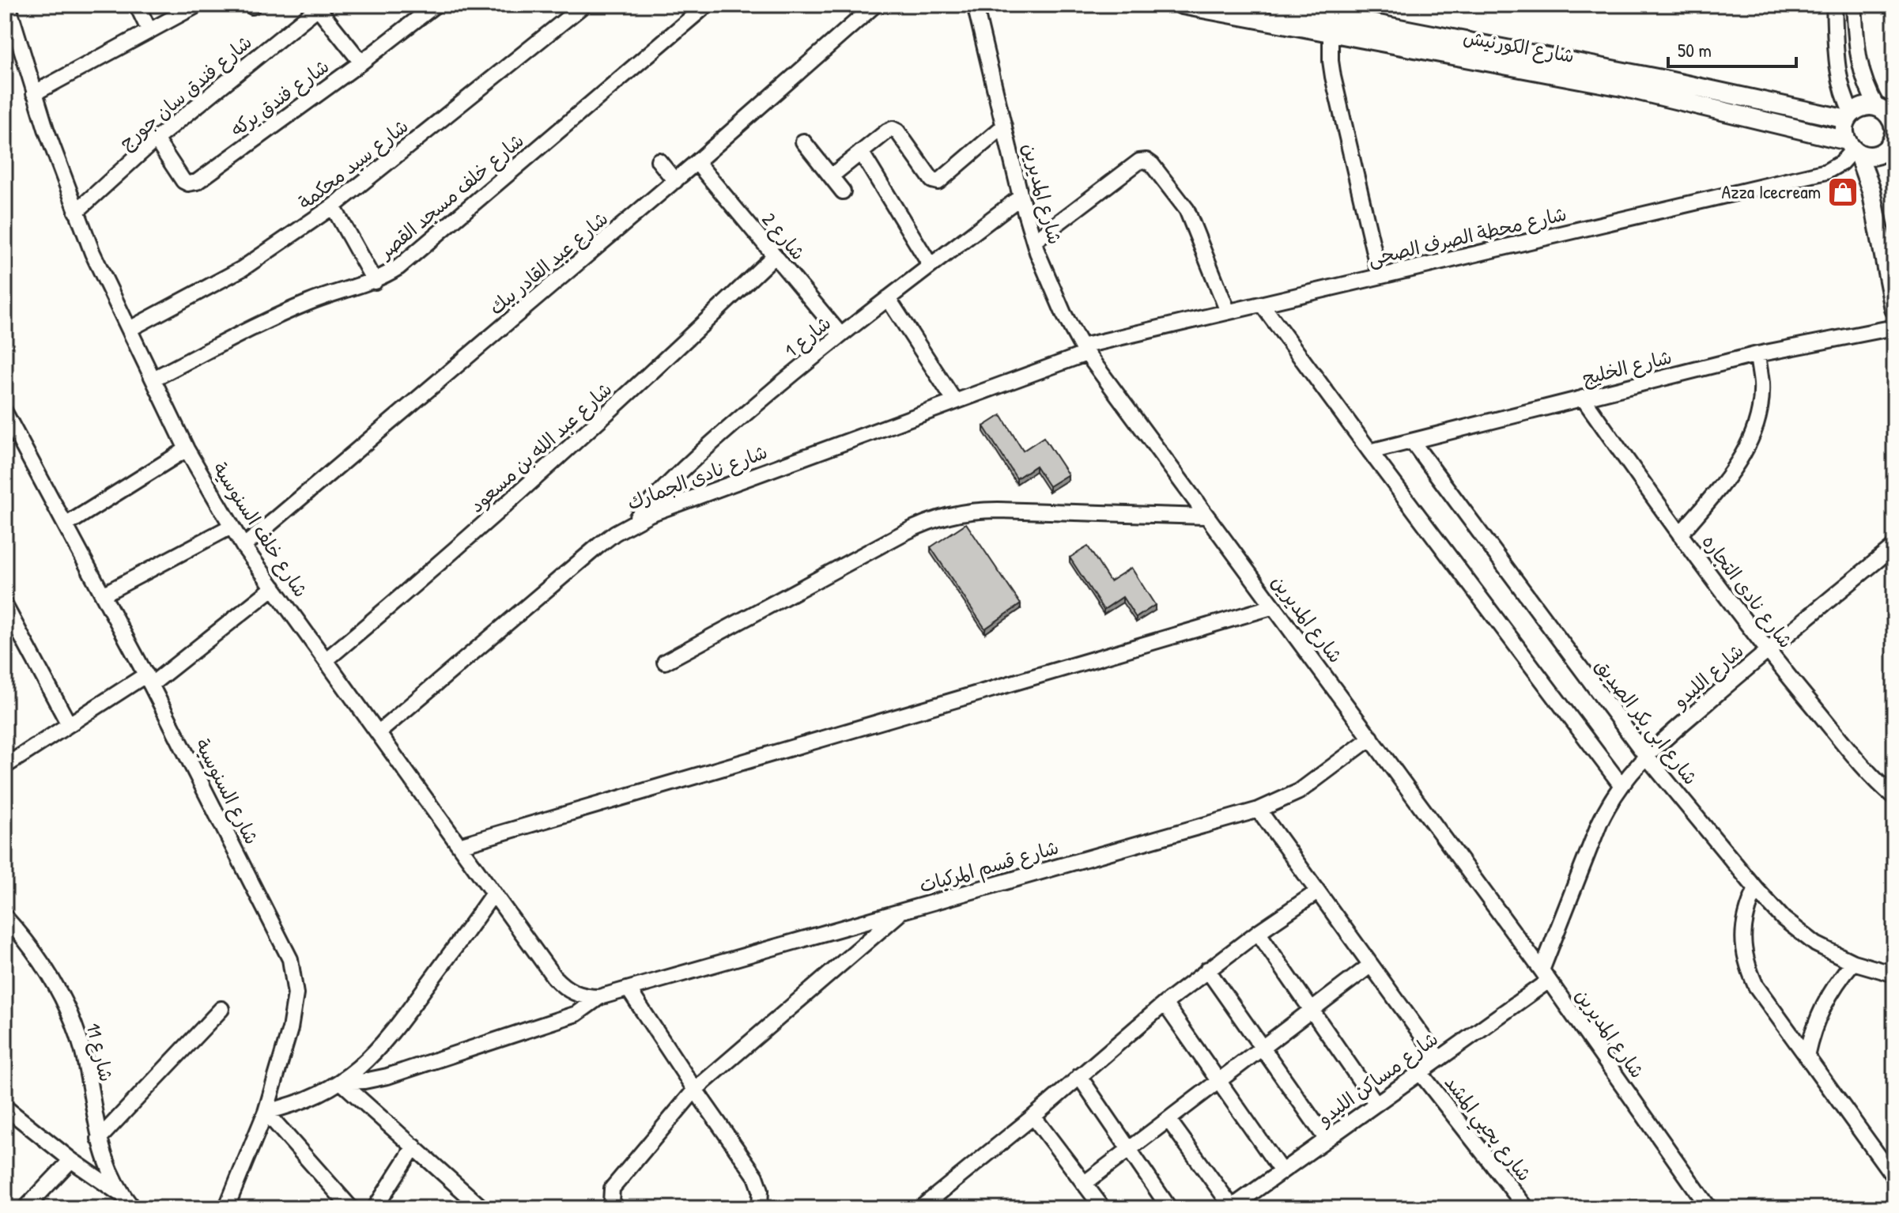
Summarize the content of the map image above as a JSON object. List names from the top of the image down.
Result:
{
  "streets": {
    "street": [
      "شارع الكورنيش",
      "شارع فندق سان جورج",
      "شارع فندق بركه",
      "شارع سيد محكمة",
      "شارع المديرين",
      "شارع خلف مسجد القصر",
      "شارع 2",
      "شارع محطة الصرف الصحى",
      "شارع عبد القادر بيك",
      "شارع 1",
      "شارع الخليج",
      "شارع عبد الله بن مسعود",
      "شارع نادى الجمارك",
      "شارع خلف السنوسية",
      "شارع نادى التجاره",
      "شارع الليدو",
      "شارع ابى بكر الصديق",
      "شارع السنوسية",
      "شارع قسم المركبات",
      "شارع 11",
      "شارع مساكن الليدو",
      "شارع يحيي المشد"
    ]
  },
  "crossings": [
    ["شارع الكورنيش", "شارع محطة الصرف الصحى"],
    ["شارع فندق سان جورج", "شارع فندق بركه"],
    ["شارع فندق سان جورج", "شارع خلف السنوسية"],
    ["شارع سيد محكمة", "شارع خلف السنوسية"],
    ["شارع المديرين", "شارع محطة الصرف الصحى"],
    ["شارع المديرين", "شارع 1"],
    ["شارع المديرين", "شارع نادى الجمارك"],
    ["شارع المديرين", "شارع الليدو"],
    ["شارع المديرين", "شارع قسم المركبات"],
    ["شارع المديرين", "شارع مساكن الليدو"],
    ["شارع خلف مسجد القصر", "شارع خلف السنوسية"],
    ["شارع 2", "شارع عبد القادر بيك"],
    ["شارع 2", "شارع 1"],
    ["شارع 2", "شارع عبد الله بن مسعود"],
    ["شارع محطة الصرف الصحى", "شارع نادى الجمارك"],
    ["شارع عبد القادر بيك", "شارع خلف السنوسية"],
    ["شارع 1", "شارع نادى الجمارك"],
    ["شارع الخليج", "شارع نادى التجاره"],
    ["شارع الخليج", "شارع ابى بكر الصديق"],
    ["شارع عبد الله بن مسعود", "شارع خلف السنوسية"],
    ["شارع نادى الجمارك", "شارع خلف السنوسية"],
    ["شارع خلف السنوسية", "شارع قسم المركبات"],
    ["شارع نادى التجاره", "شارع الليدو"],
    ["شارع الليدو", "شارع ابى بكر الصديق"],
    ["شارع الليدو", "شارع مساكن الليدو"],
    ["شارع مساكن الليدو", "شارع يحيي المشد"]
  ],
  "places": {
    "shop": ["Azza Icecream"]
  },
  "scale_bar": "50 m"
}
